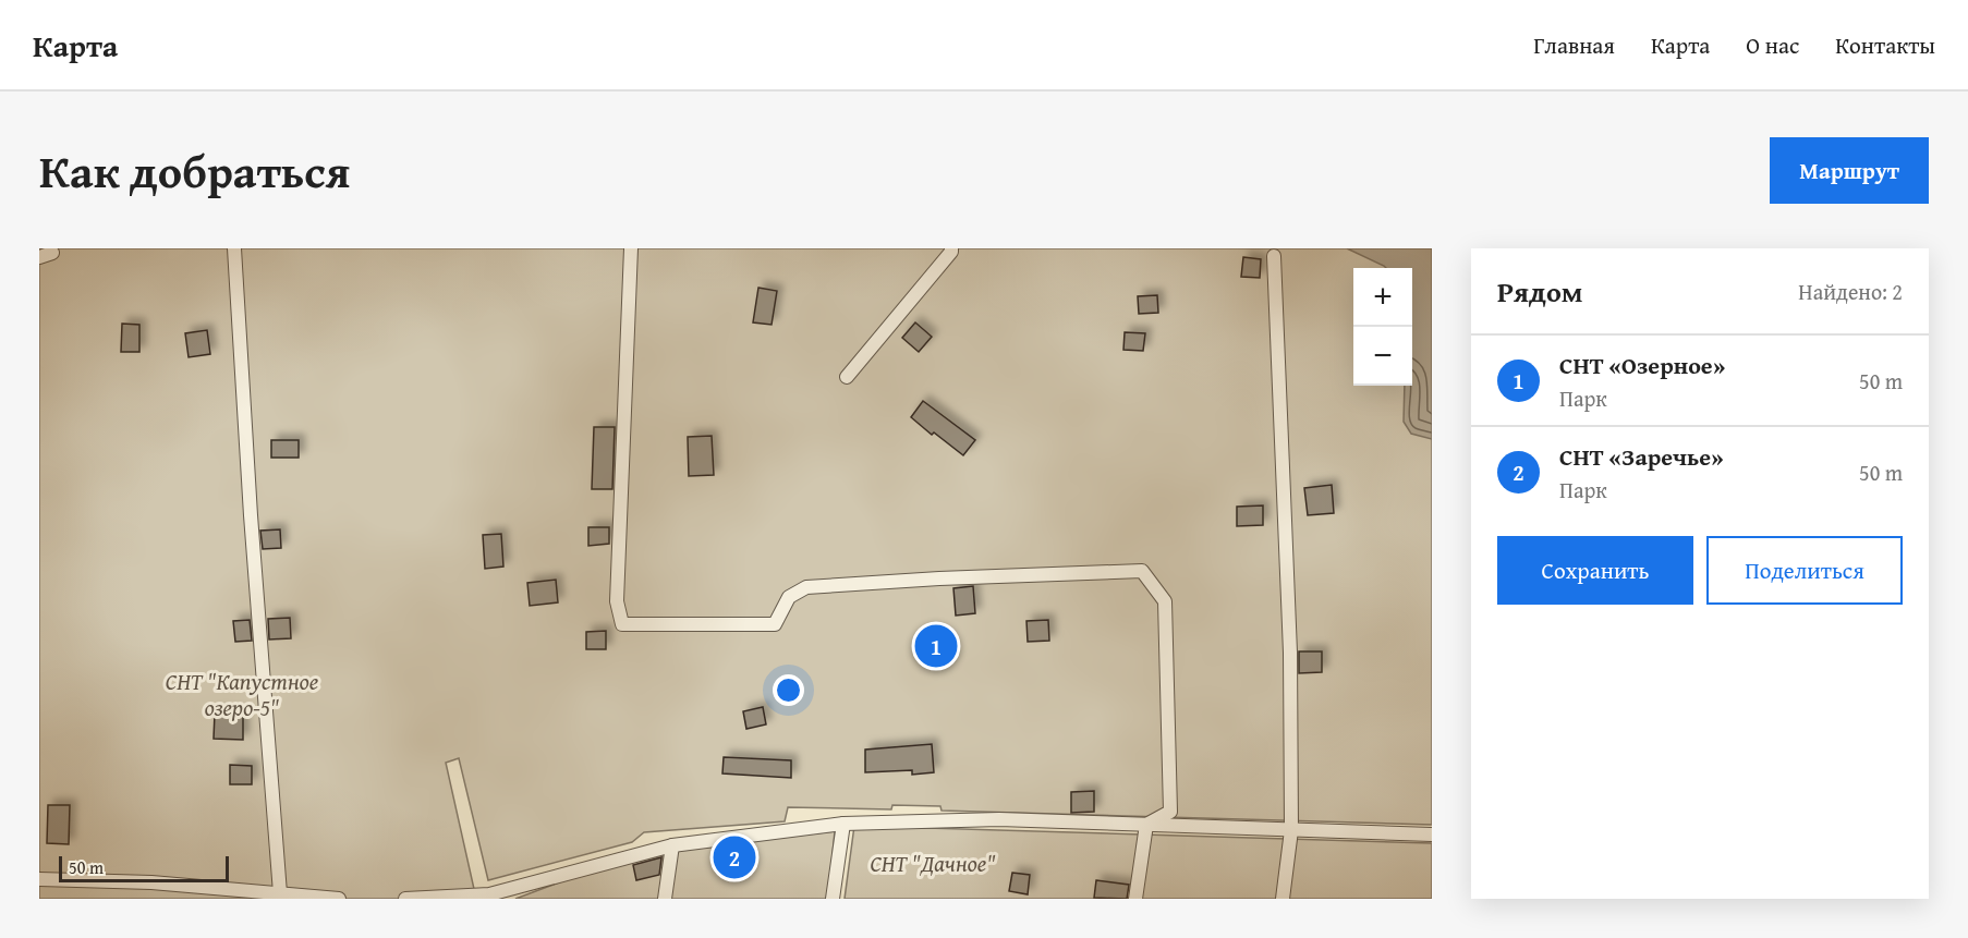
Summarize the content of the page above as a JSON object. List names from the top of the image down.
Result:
{
  "parks": ["СНТ \"Капустное озеро-5\"", "СНТ \"Дачное\""],
  "scale_bar": "50 m",
  "page": {
    "header": "Карта",
    "nav": [
      "Главная",
      "Карта",
      "О нас",
      "Контакты"
    ],
    "title": "Как добраться",
    "buttons": [
      "Маршрут",
      ["Сохранить", "Поделиться"]
    ],
    "heading": ["Рядом", "Найдено: 2"],
    "map_buttons": ["+", "−"],
    "list": [
      {
        "mark": "1",
        "name": "СНТ «Озерное»",
        "note": "Парк",
        "value": "50 m"
      },
      {
        "mark": "2",
        "name": "СНТ «Заречье»",
        "note": "Парк",
        "value": "50 m"
      }
    ],
    "pins": ["1", "2"],
    "scale": "50 m"
  }
}
